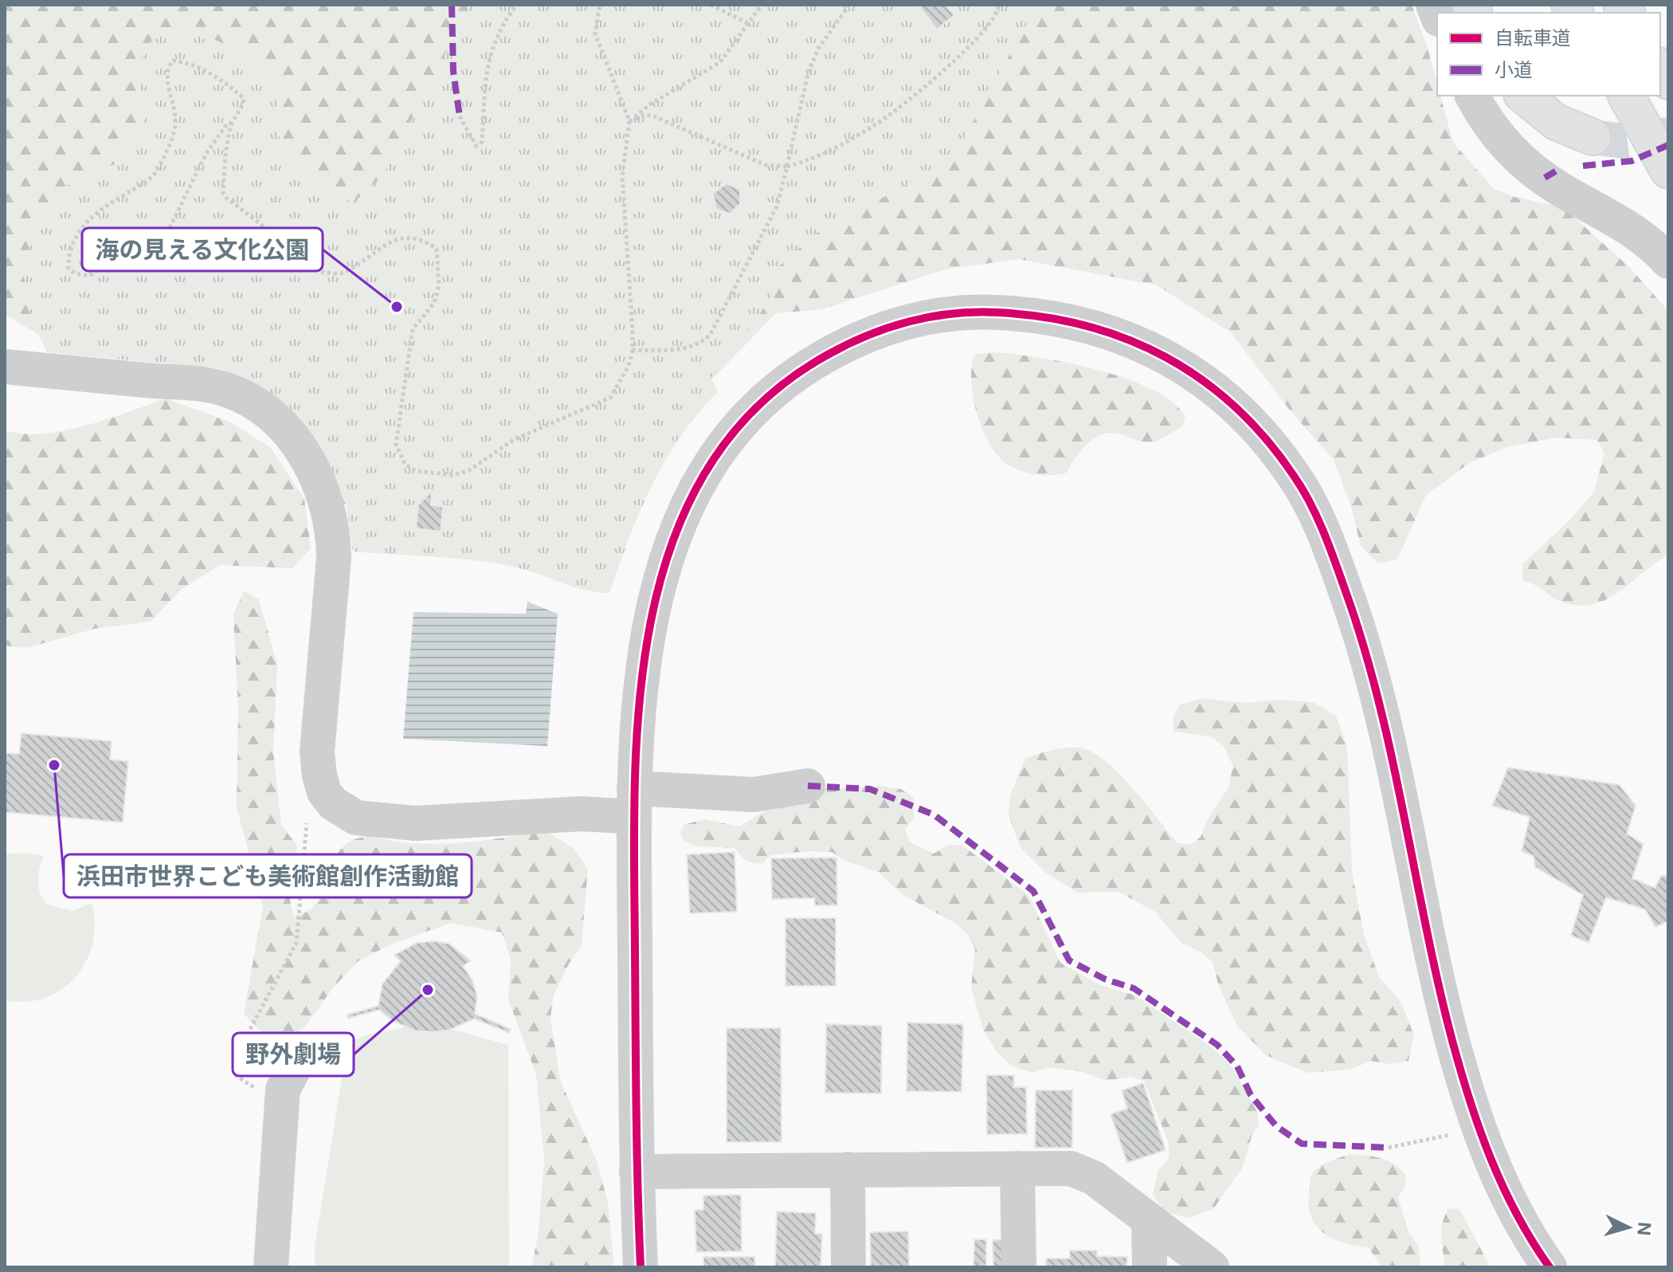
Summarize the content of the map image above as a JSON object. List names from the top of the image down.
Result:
{
  "places": ["海の見える文化公園", "浜田市世界こども美術館創作活動館", "野外劇場"],
  "legend": ["自転車道", "小道"],
  "north": "right"
}
